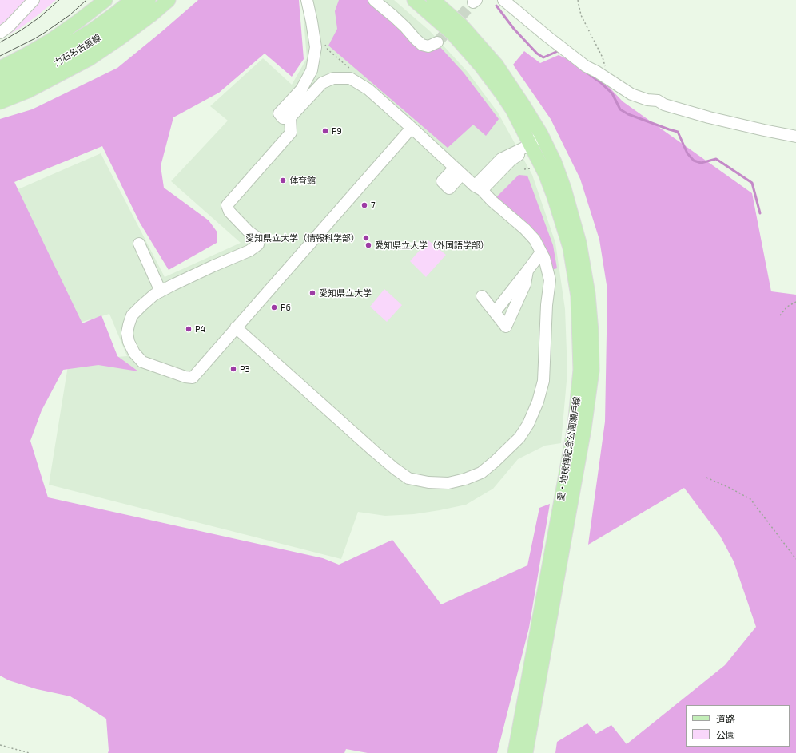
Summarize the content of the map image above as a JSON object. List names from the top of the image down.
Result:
{
  "streets": {
    "main road": ["力石名古屋線", "愛・地球博記念公園瀬戸線"]
  },
  "places": [
    "P9",
    "体育館",
    "7",
    "愛知県立大学（情報科学部）",
    "愛知県立大学（外国語学部）",
    "愛知県立大学",
    "P6",
    "P4",
    "P3"
  ],
  "legend": ["道路", "公園"]
}
